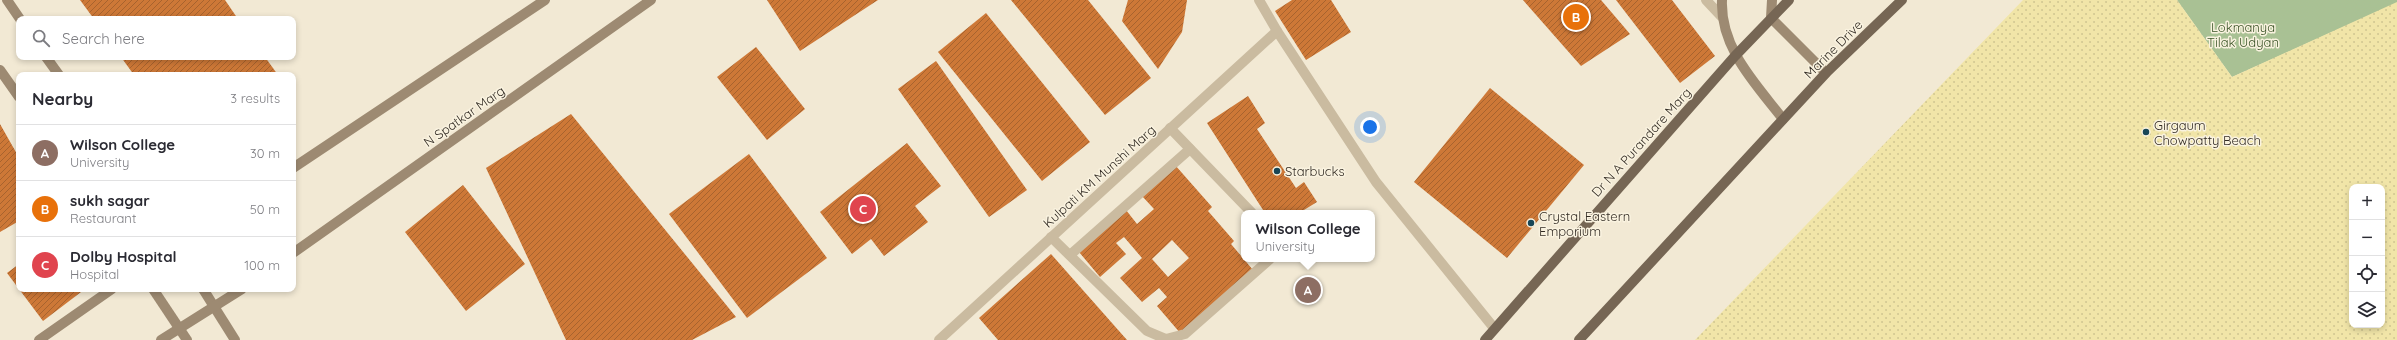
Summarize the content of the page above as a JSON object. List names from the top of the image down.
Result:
{
  "streets": {
    "main road": ["Marine Drive", "N Spatkar Marg", "Dr N A Purandare Marg"],
    "street": ["Kulpati KM Munshi Marg"]
  },
  "parks": ["Lokmanya Tilak Udyan"],
  "places": ["Girgaum Chowpatty Beach", "Starbucks", "Crystal Eastern Emporium"],
  "page": {
    "pins": ["B", "C", "A"],
    "search": "Search here",
    "heading": ["Nearby", "3 results"],
    "list": [
      {
        "mark": "A",
        "name": "Wilson College",
        "note": "University",
        "value": "30 m"
      },
      {
        "mark": "B",
        "name": "sukh sagar",
        "note": "Restaurant",
        "value": "50 m"
      },
      {
        "mark": "C",
        "name": "Dolby Hospital",
        "note": "Hospital",
        "value": "100 m"
      }
    ],
    "map_buttons": ["+", "−"],
    "popup": ["Wilson College", "University"]
  }
}
